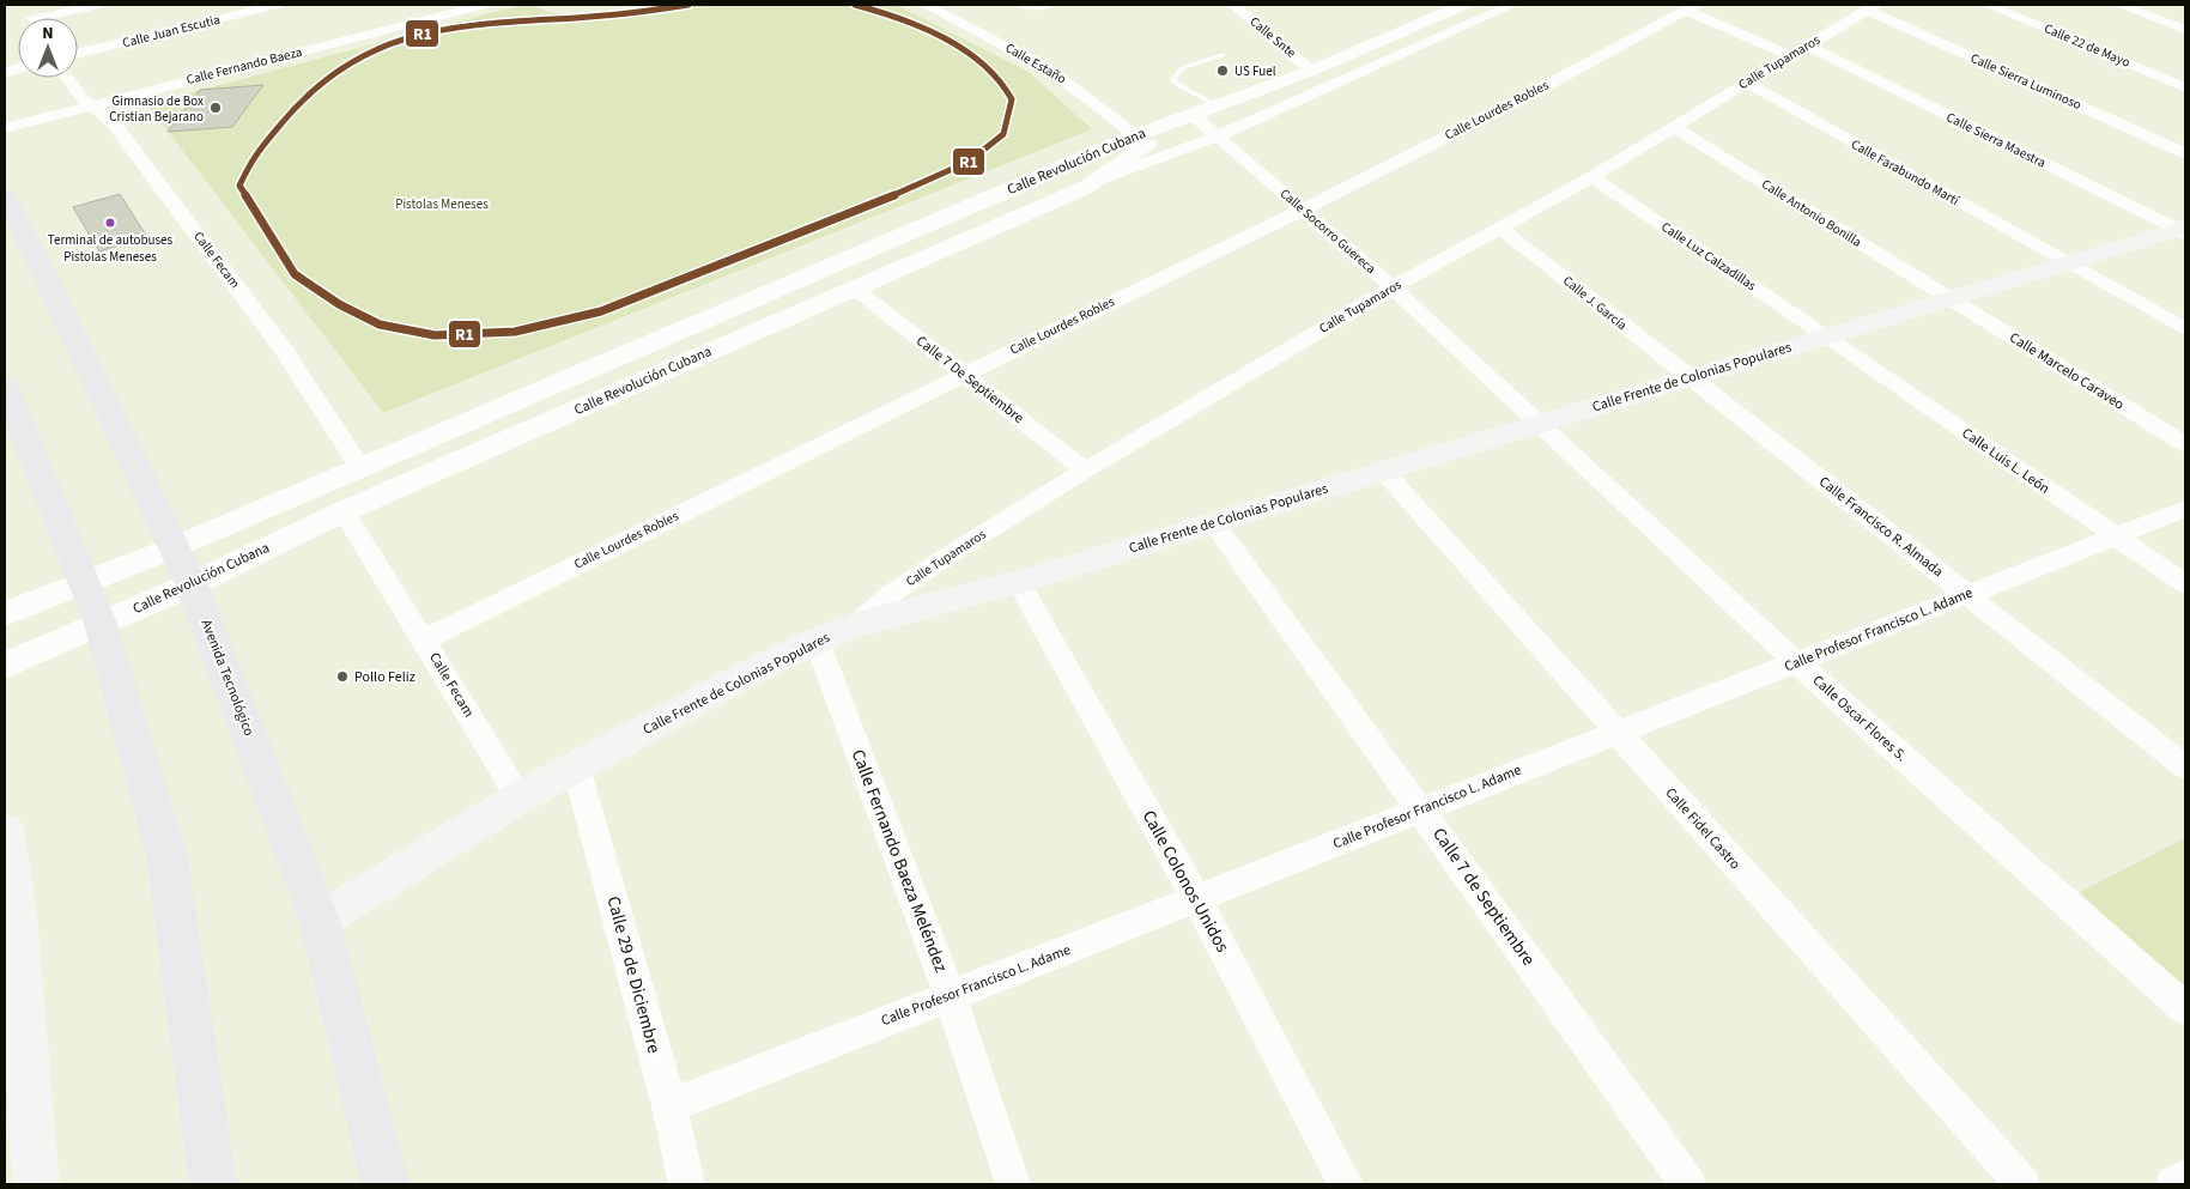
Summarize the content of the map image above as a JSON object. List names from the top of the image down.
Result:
{
  "streets": {
    "main road": ["Calle Frente de Colonias Populares", "Avenida Tecnológico"],
    "street": [
      "Calle Juan Escutia",
      "Calle Snte",
      "Calle 22 de Mayo",
      "Calle Tupamaros",
      "Calle Estaño",
      "Calle Fernando Baeza",
      "Calle Sierra Luminoso",
      "Calle Lourdes Robles",
      "Calle Sierra Maestra",
      "Calle Revolución Cubana",
      "Calle Farabundo Martí",
      "Calle Antonio Bonilla",
      "Calle Socorro Guereca",
      "Calle Luz Calzadillas",
      "Calle Fecam",
      "Calle J. García",
      "Calle Marcelo Caraveo",
      "Calle 7 De Septiembre",
      "Calle Luis L. León",
      "Calle Francisco R. Almada",
      "Calle Profesor Francisco L. Adame",
      "Calle Oscar Flores S.",
      "Calle Fidel Castro",
      "Calle Fernando Baeza Meléndez",
      "Calle Colonos Unidos",
      "Calle 7 de Septiembre",
      "Calle 29 de Diciembre"
    ]
  },
  "crossings": [
    ["Calle Snte", "Calle Revolución Cubana"],
    ["Calle Tupamaros", "Calle Sierra Luminoso"],
    ["Calle Tupamaros", "Calle Sierra Maestra"],
    ["Calle Tupamaros", "Calle Farabundo Martí"],
    ["Calle Tupamaros", "Calle Antonio Bonilla"],
    ["Calle Tupamaros", "Calle Socorro Guereca"],
    ["Calle Tupamaros", "Calle Luz Calzadillas"],
    ["Calle Tupamaros", "Calle J. García"],
    ["Calle Tupamaros", "Calle Frente de Colonias Populares"],
    ["Calle Tupamaros", "Calle 7 De Septiembre"],
    ["Calle Estaño", "Calle Revolución Cubana"],
    ["Calle Fernando Baeza", "Calle Fecam"],
    ["Calle Lourdes Robles", "Calle Sierra Maestra"],
    ["Calle Lourdes Robles", "Calle Socorro Guereca"],
    ["Calle Lourdes Robles", "Calle Fecam"],
    ["Calle Lourdes Robles", "Calle 7 De Septiembre"],
    ["Calle Sierra Maestra", "Calle Frente de Colonias Populares"],
    ["Calle Revolución Cubana", "Calle Socorro Guereca"],
    ["Calle Revolución Cubana", "Calle Fecam"],
    ["Calle Revolución Cubana", "Calle 7 De Septiembre"],
    ["Calle Revolución Cubana", "Avenida Tecnológico"],
    ["Calle Farabundo Martí", "Calle Frente de Colonias Populares"],
    ["Calle Antonio Bonilla", "Calle Marcelo Caraveo"],
    ["Calle Antonio Bonilla", "Calle Frente de Colonias Populares"],
    ["Calle Socorro Guereca", "Calle Frente de Colonias Populares"],
    ["Calle Socorro Guereca", "Calle Oscar Flores S."],
    ["Calle Luz Calzadillas", "Calle Frente de Colonias Populares"],
    ["Calle Luz Calzadillas", "Calle Luis L. León"],
    ["Calle Fecam", "Calle Frente de Colonias Populares"],
    ["Calle J. García", "Calle Frente de Colonias Populares"],
    ["Calle J. García", "Calle Francisco R. Almada"],
    ["Calle Marcelo Caraveo", "Calle Frente de Colonias Populares"],
    ["Calle Frente de Colonias Populares", "Calle Luis L. León"],
    ["Calle Frente de Colonias Populares", "Calle Francisco R. Almada"],
    ["Calle Frente de Colonias Populares", "Avenida Tecnológico"],
    ["Calle Frente de Colonias Populares", "Calle Oscar Flores S."],
    ["Calle Frente de Colonias Populares", "Calle Fidel Castro"],
    ["Calle Frente de Colonias Populares", "Calle Fernando Baeza Meléndez"],
    ["Calle Frente de Colonias Populares", "Calle Colonos Unidos"],
    ["Calle Frente de Colonias Populares", "Calle 7 de Septiembre"],
    ["Calle Frente de Colonias Populares", "Calle 29 de Diciembre"],
    ["Calle Luis L. León", "Calle Profesor Francisco L. Adame"],
    ["Calle Francisco R. Almada", "Calle Profesor Francisco L. Adame"],
    ["Calle Profesor Francisco L. Adame", "Calle Oscar Flores S."],
    ["Calle Profesor Francisco L. Adame", "Calle Fidel Castro"],
    ["Calle Profesor Francisco L. Adame", "Calle Fernando Baeza Meléndez"],
    ["Calle Profesor Francisco L. Adame", "Calle Colonos Unidos"],
    ["Calle Profesor Francisco L. Adame", "Calle 7 de Septiembre"],
    ["Calle Profesor Francisco L. Adame", "Calle 29 de Diciembre"]
  ],
  "parks": ["Pistolas Meneses"],
  "places": [
    "US Fuel",
    "Gimnasio de Box Cristian Bejarano",
    "Terminal de autobuses Pistolas Meneses",
    "Pollo Feliz"
  ],
  "lines": ["transit line R1"],
  "north": "top"
}
